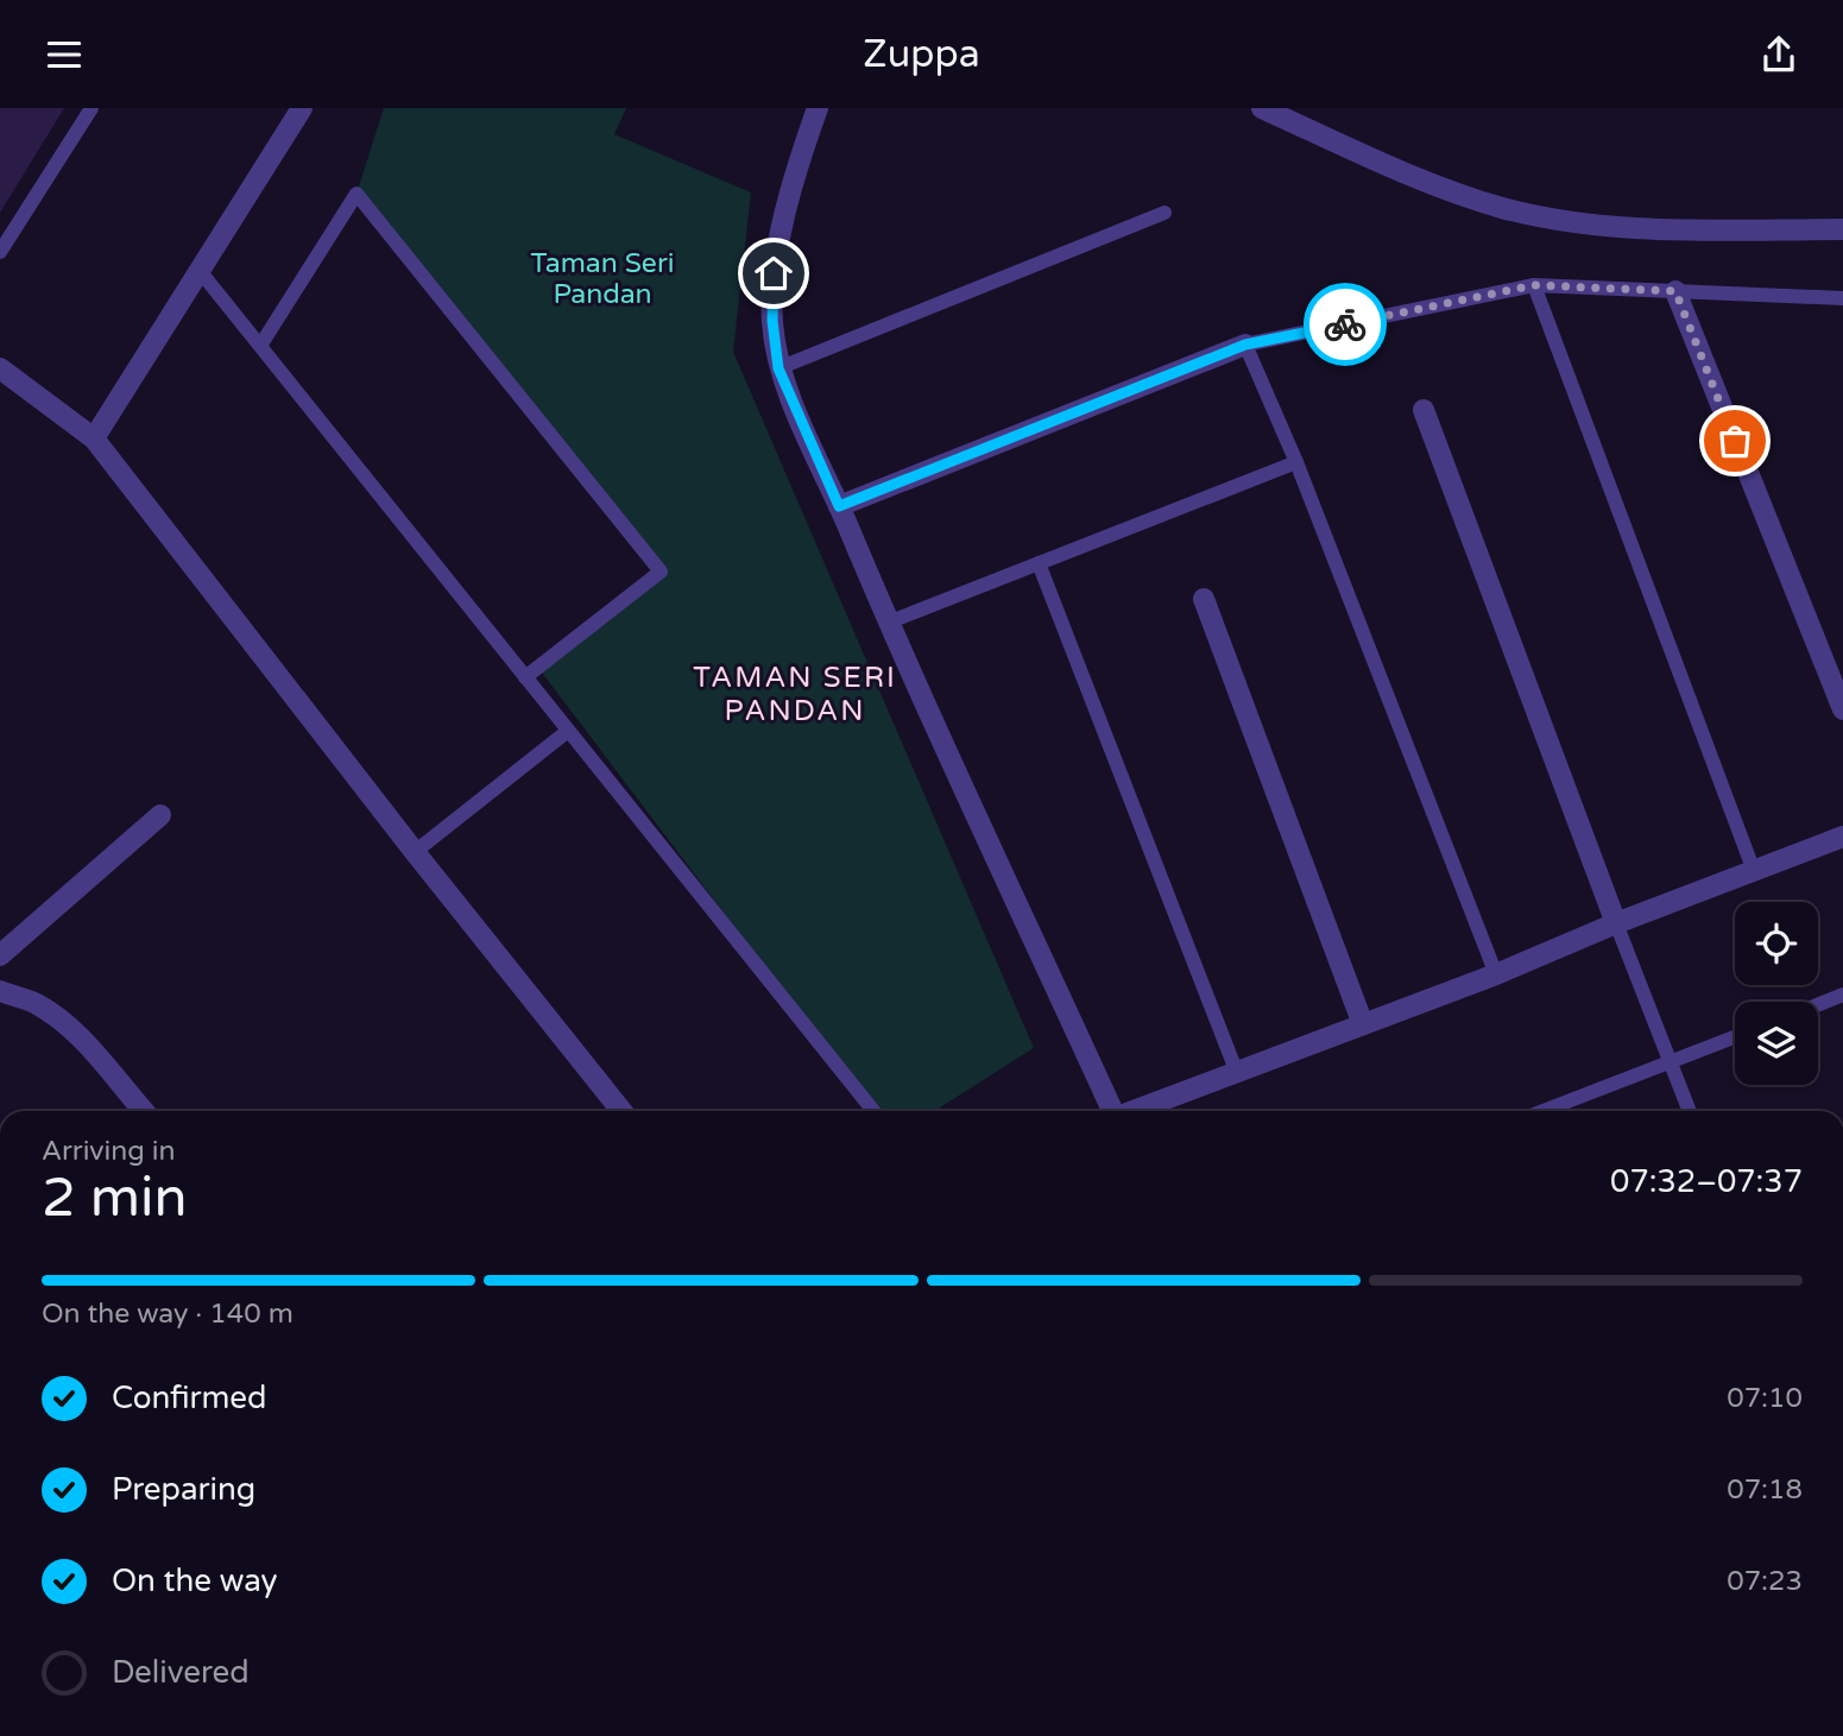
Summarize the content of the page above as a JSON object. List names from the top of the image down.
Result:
{
  "districts": ["TAMAN SERI PANDAN"],
  "parks": ["Taman Seri Pandan"],
  "page": {
    "header": "Zuppa",
    "heading": ["2 min", "Arriving in", "07:32–07:37"],
    "bar": "On the way · 140 m",
    "list": [
      ["Confirmed", "07:10"],
      ["Preparing", "07:18"],
      ["On the way", "07:23"],
      "Delivered"
    ]
  }
}
